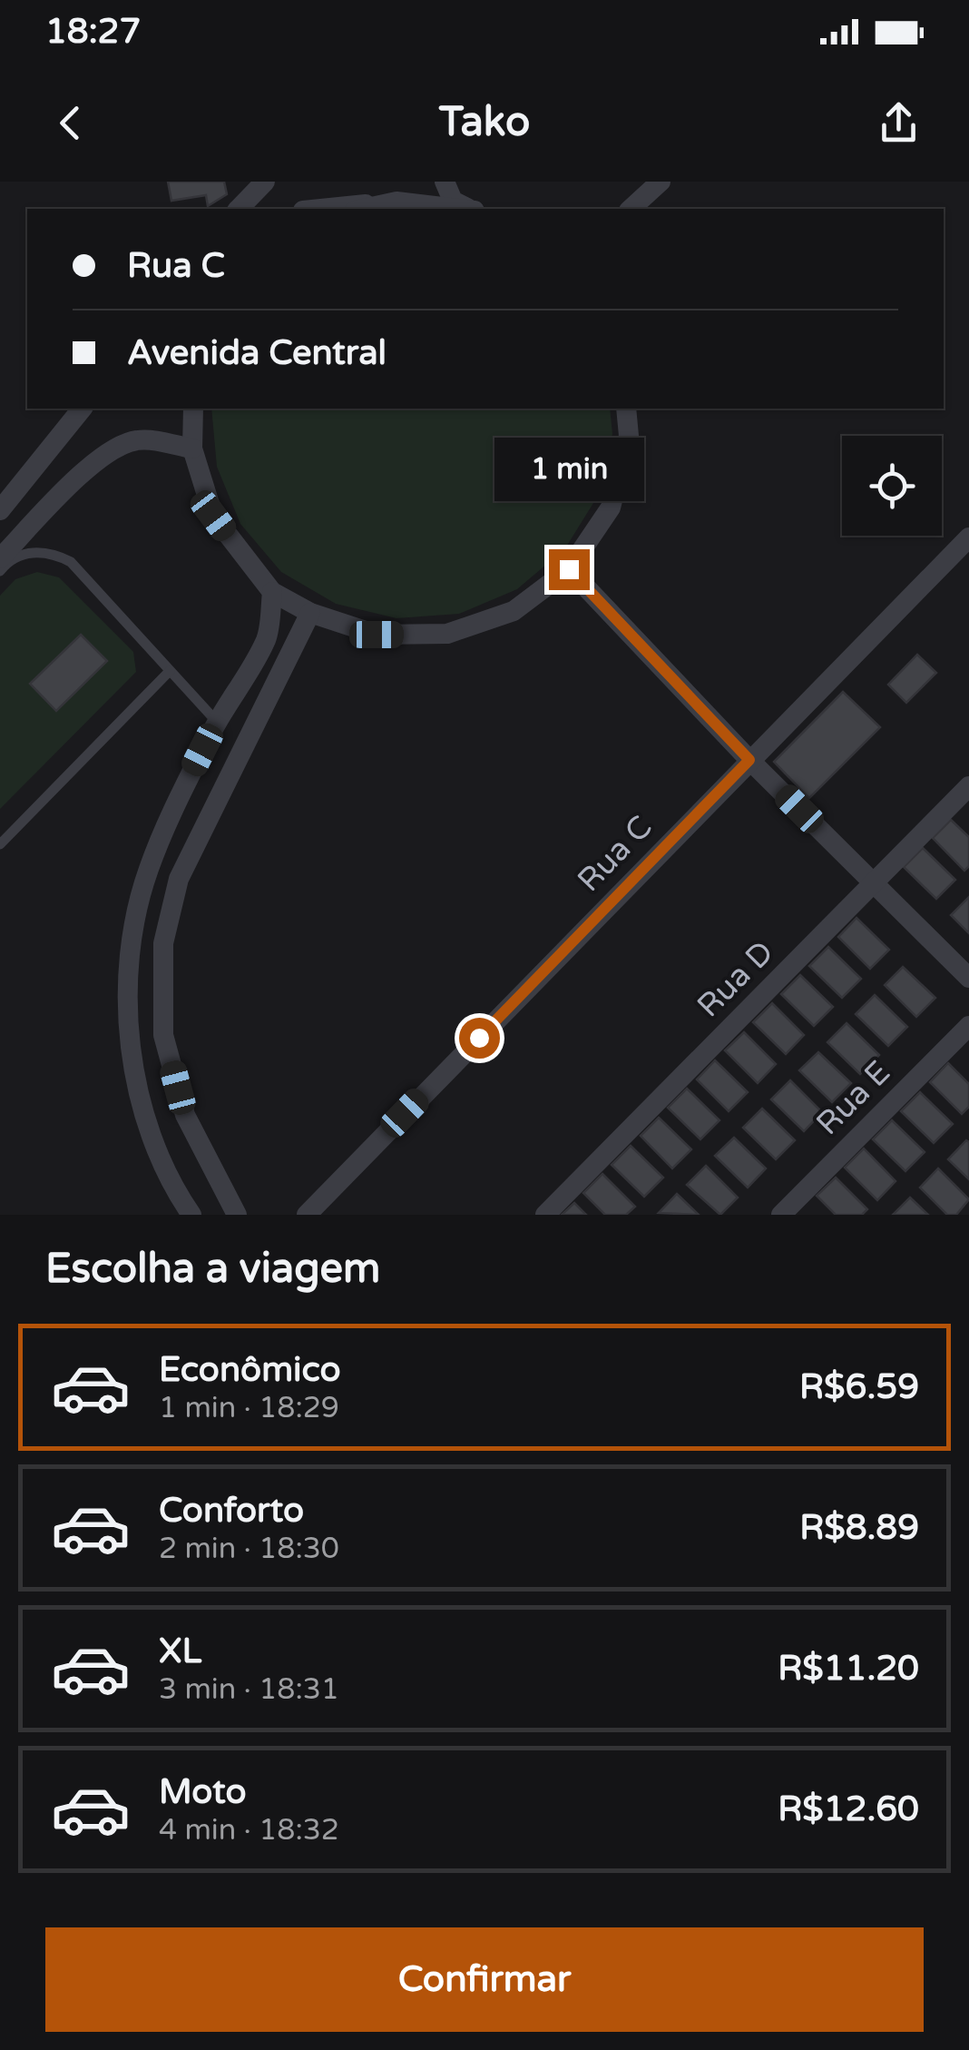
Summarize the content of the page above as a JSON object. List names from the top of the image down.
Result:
{
  "streets": {
    "street": ["Rua C", "Rua D", "Rua E"]
  },
  "page": {
    "status": "18:27",
    "header": "Tako",
    "banner": ["Rua C", "Avenida Central"],
    "bubble": "1 min",
    "heading": "Escolha a viagem",
    "list": [
      {
        "name": "Econômico",
        "note": "1 min · 18:29",
        "value": "R$6.59"
      },
      {
        "name": "Conforto",
        "note": "2 min · 18:30",
        "value": "R$8.89"
      },
      {
        "name": "XL",
        "note": "3 min · 18:31",
        "value": "R$11.20"
      },
      {
        "name": "Moto",
        "note": "4 min · 18:32",
        "value": "R$12.60"
      }
    ],
    "buttons": "Confirmar"
  }
}
